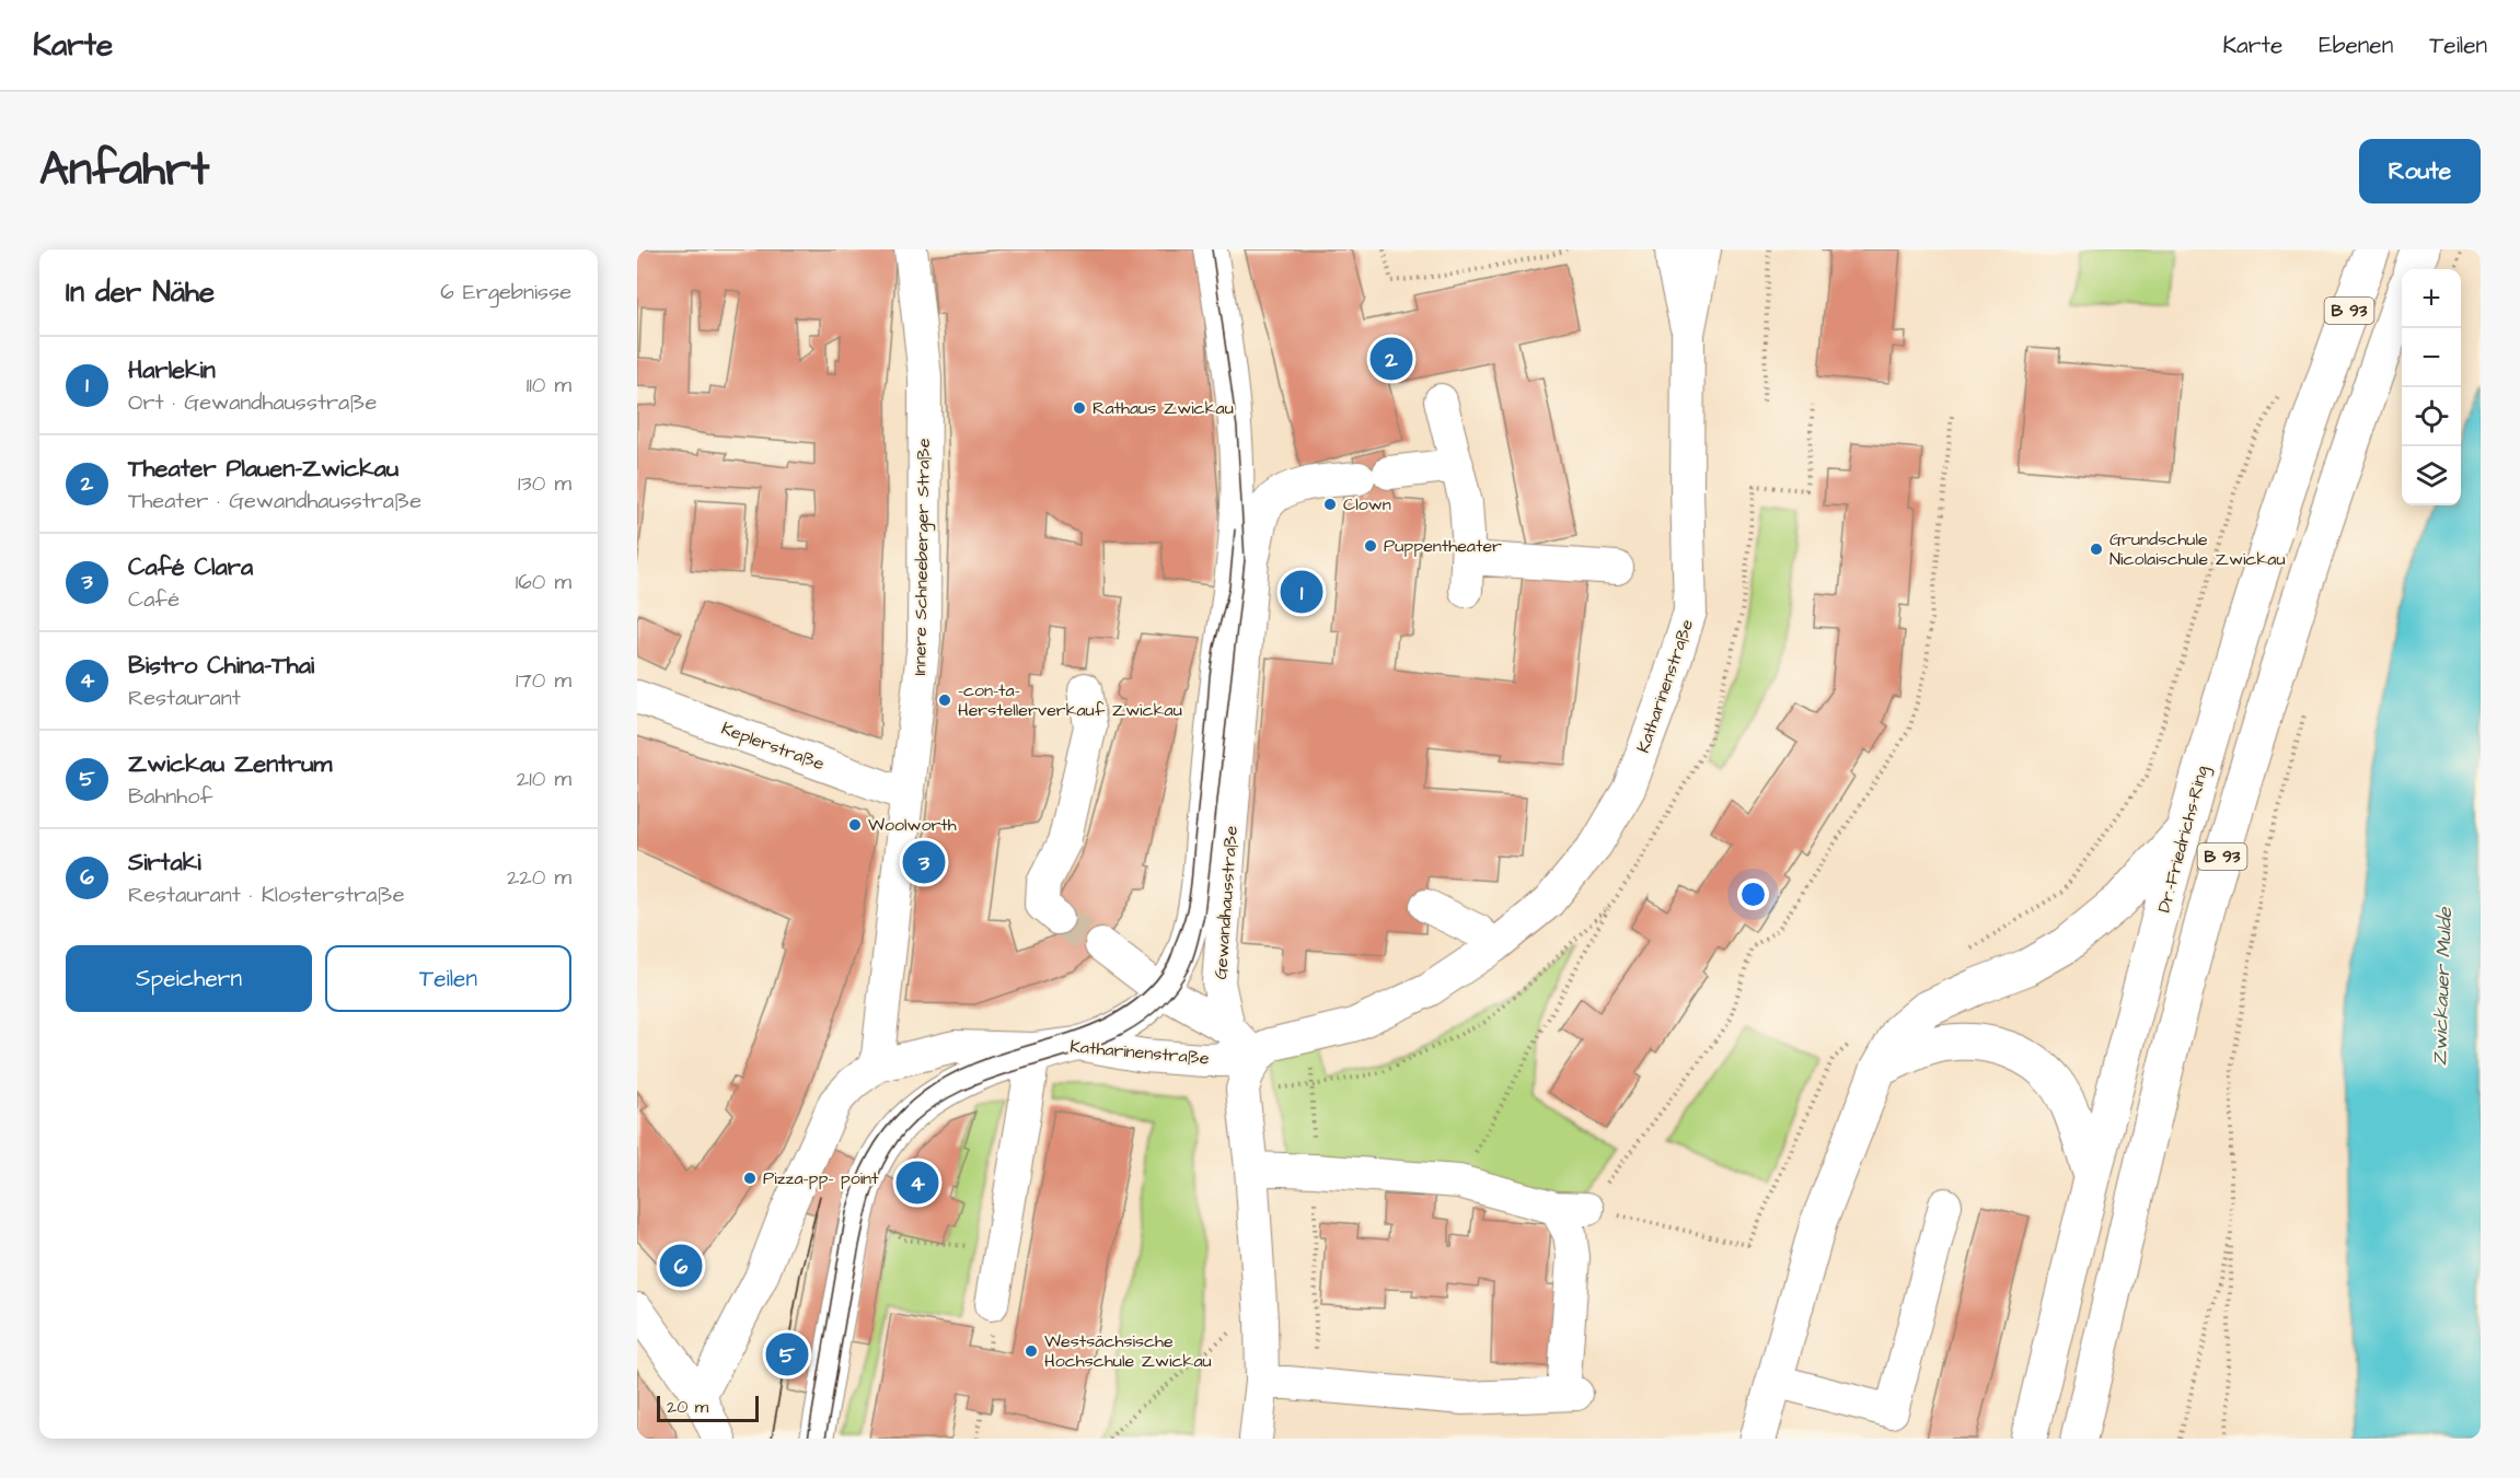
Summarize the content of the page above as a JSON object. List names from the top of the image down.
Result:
{
  "streets": {
    "main road": ["B 93", "Dr.-Friedrichs-Ring"],
    "street": [
      "Innere Schneeberger Straße",
      "Katharinenstraße",
      "Keplerstraße",
      "Gewandhausstraße"
    ]
  },
  "crossings": [
    ["Innere Schneeberger Straße", "Katharinenstraße"],
    ["Innere Schneeberger Straße", "Keplerstraße"],
    ["Katharinenstraße", "Gewandhausstraße"]
  ],
  "water": ["Zwickauer Mulde"],
  "places": [
    "Rathaus Zwickau",
    "Clown",
    "Puppentheater",
    "Grundschule Nicolaischule Zwickau",
    "-con-ta- Herstellerverkauf Zwickau",
    "Woolworth",
    "Pizza-pp- point",
    "Westsächsische Hochschule Zwickau"
  ],
  "scale_bar": "20 m",
  "page": {
    "header": "Karte",
    "nav": ["Karte", "Ebenen", "Teilen"],
    "title": "Anfahrt",
    "buttons": [
      "Route",
      ["Speichern", "Teilen"]
    ],
    "heading": ["In der Nähe", "6 Ergebnisse"],
    "map_buttons": ["+", "−"],
    "list": [
      {
        "mark": "1",
        "name": "Harlekin",
        "note": "Ort · Gewandhausstraße",
        "value": "110 m"
      },
      {
        "mark": "2",
        "name": "Theater Plauen-Zwickau",
        "note": "Theater · Gewandhausstraße",
        "value": "130 m"
      },
      {
        "mark": "3",
        "name": "Café Clara",
        "note": "Café",
        "value": "160 m"
      },
      {
        "mark": "4",
        "name": "Bistro China-Thai",
        "note": "Restaurant",
        "value": "170 m"
      },
      {
        "mark": "5",
        "name": "Zwickau Zentrum",
        "note": "Bahnhof",
        "value": "210 m"
      },
      {
        "mark": "6",
        "name": "Sirtaki",
        "note": "Restaurant · Klosterstraße",
        "value": "220 m"
      }
    ],
    "pins": [
      "2",
      "1",
      "3",
      "4",
      "6",
      "5"
    ],
    "scale": "20 m"
  }
}
